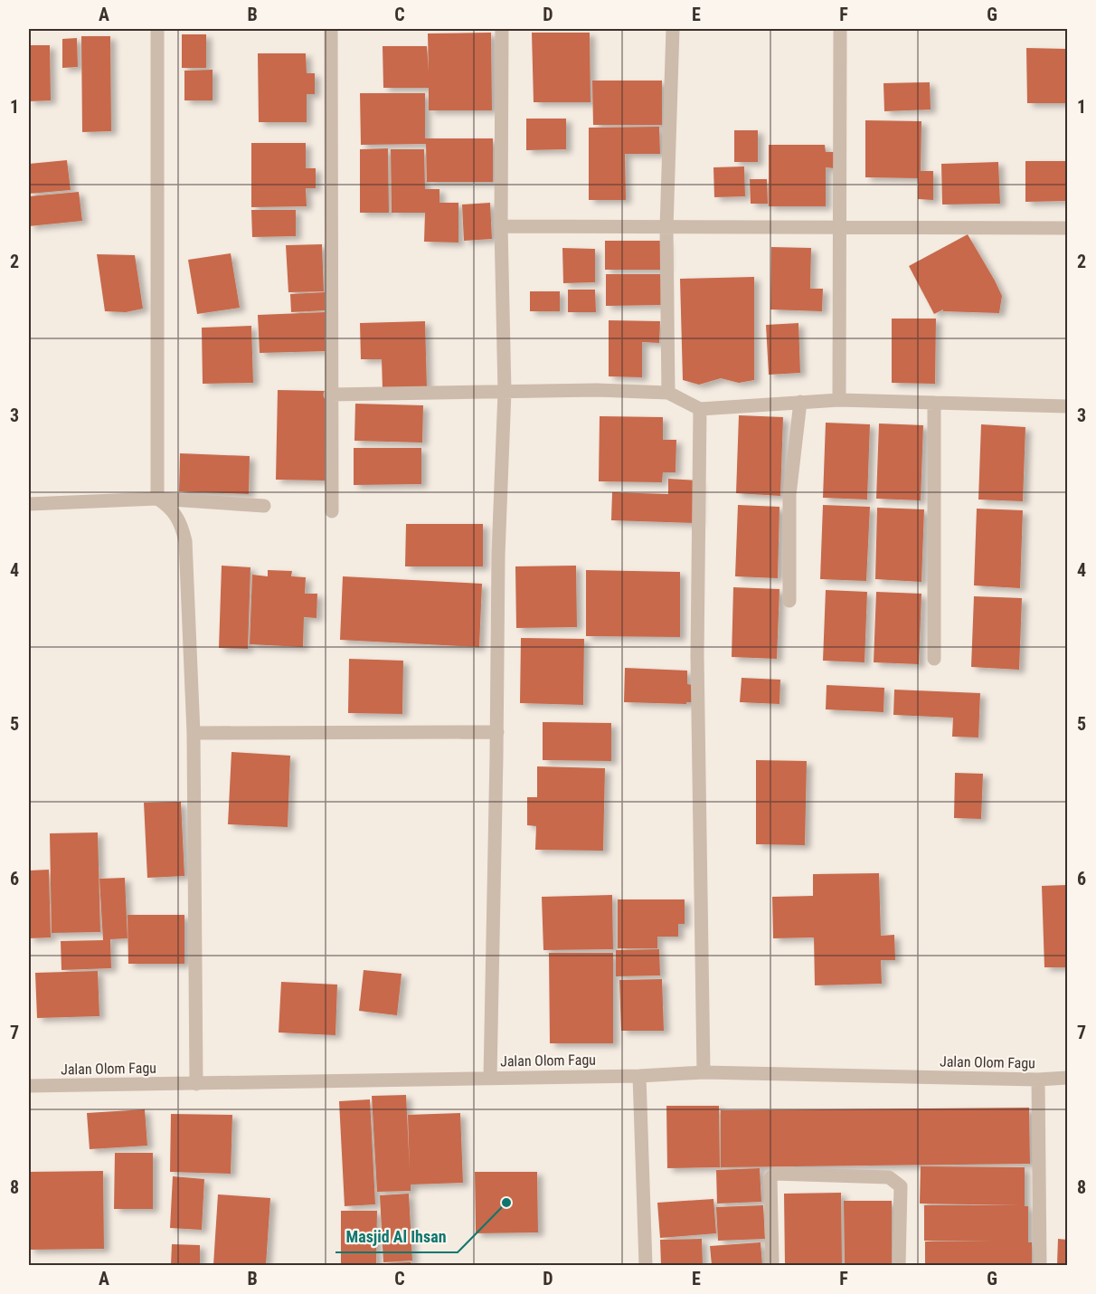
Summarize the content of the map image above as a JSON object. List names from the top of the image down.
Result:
{
  "streets": {
    "street": ["Jalan Olom Fagu"]
  },
  "places": ["Masjid Al Ihsan"],
  "grid": {
    "columns": [
      "A",
      "B",
      "C",
      "D",
      "E",
      "F",
      "G"
    ],
    "rows": [
      "1",
      "2",
      "3",
      "4",
      "5",
      "6",
      "7",
      "8"
    ]
  }
}
